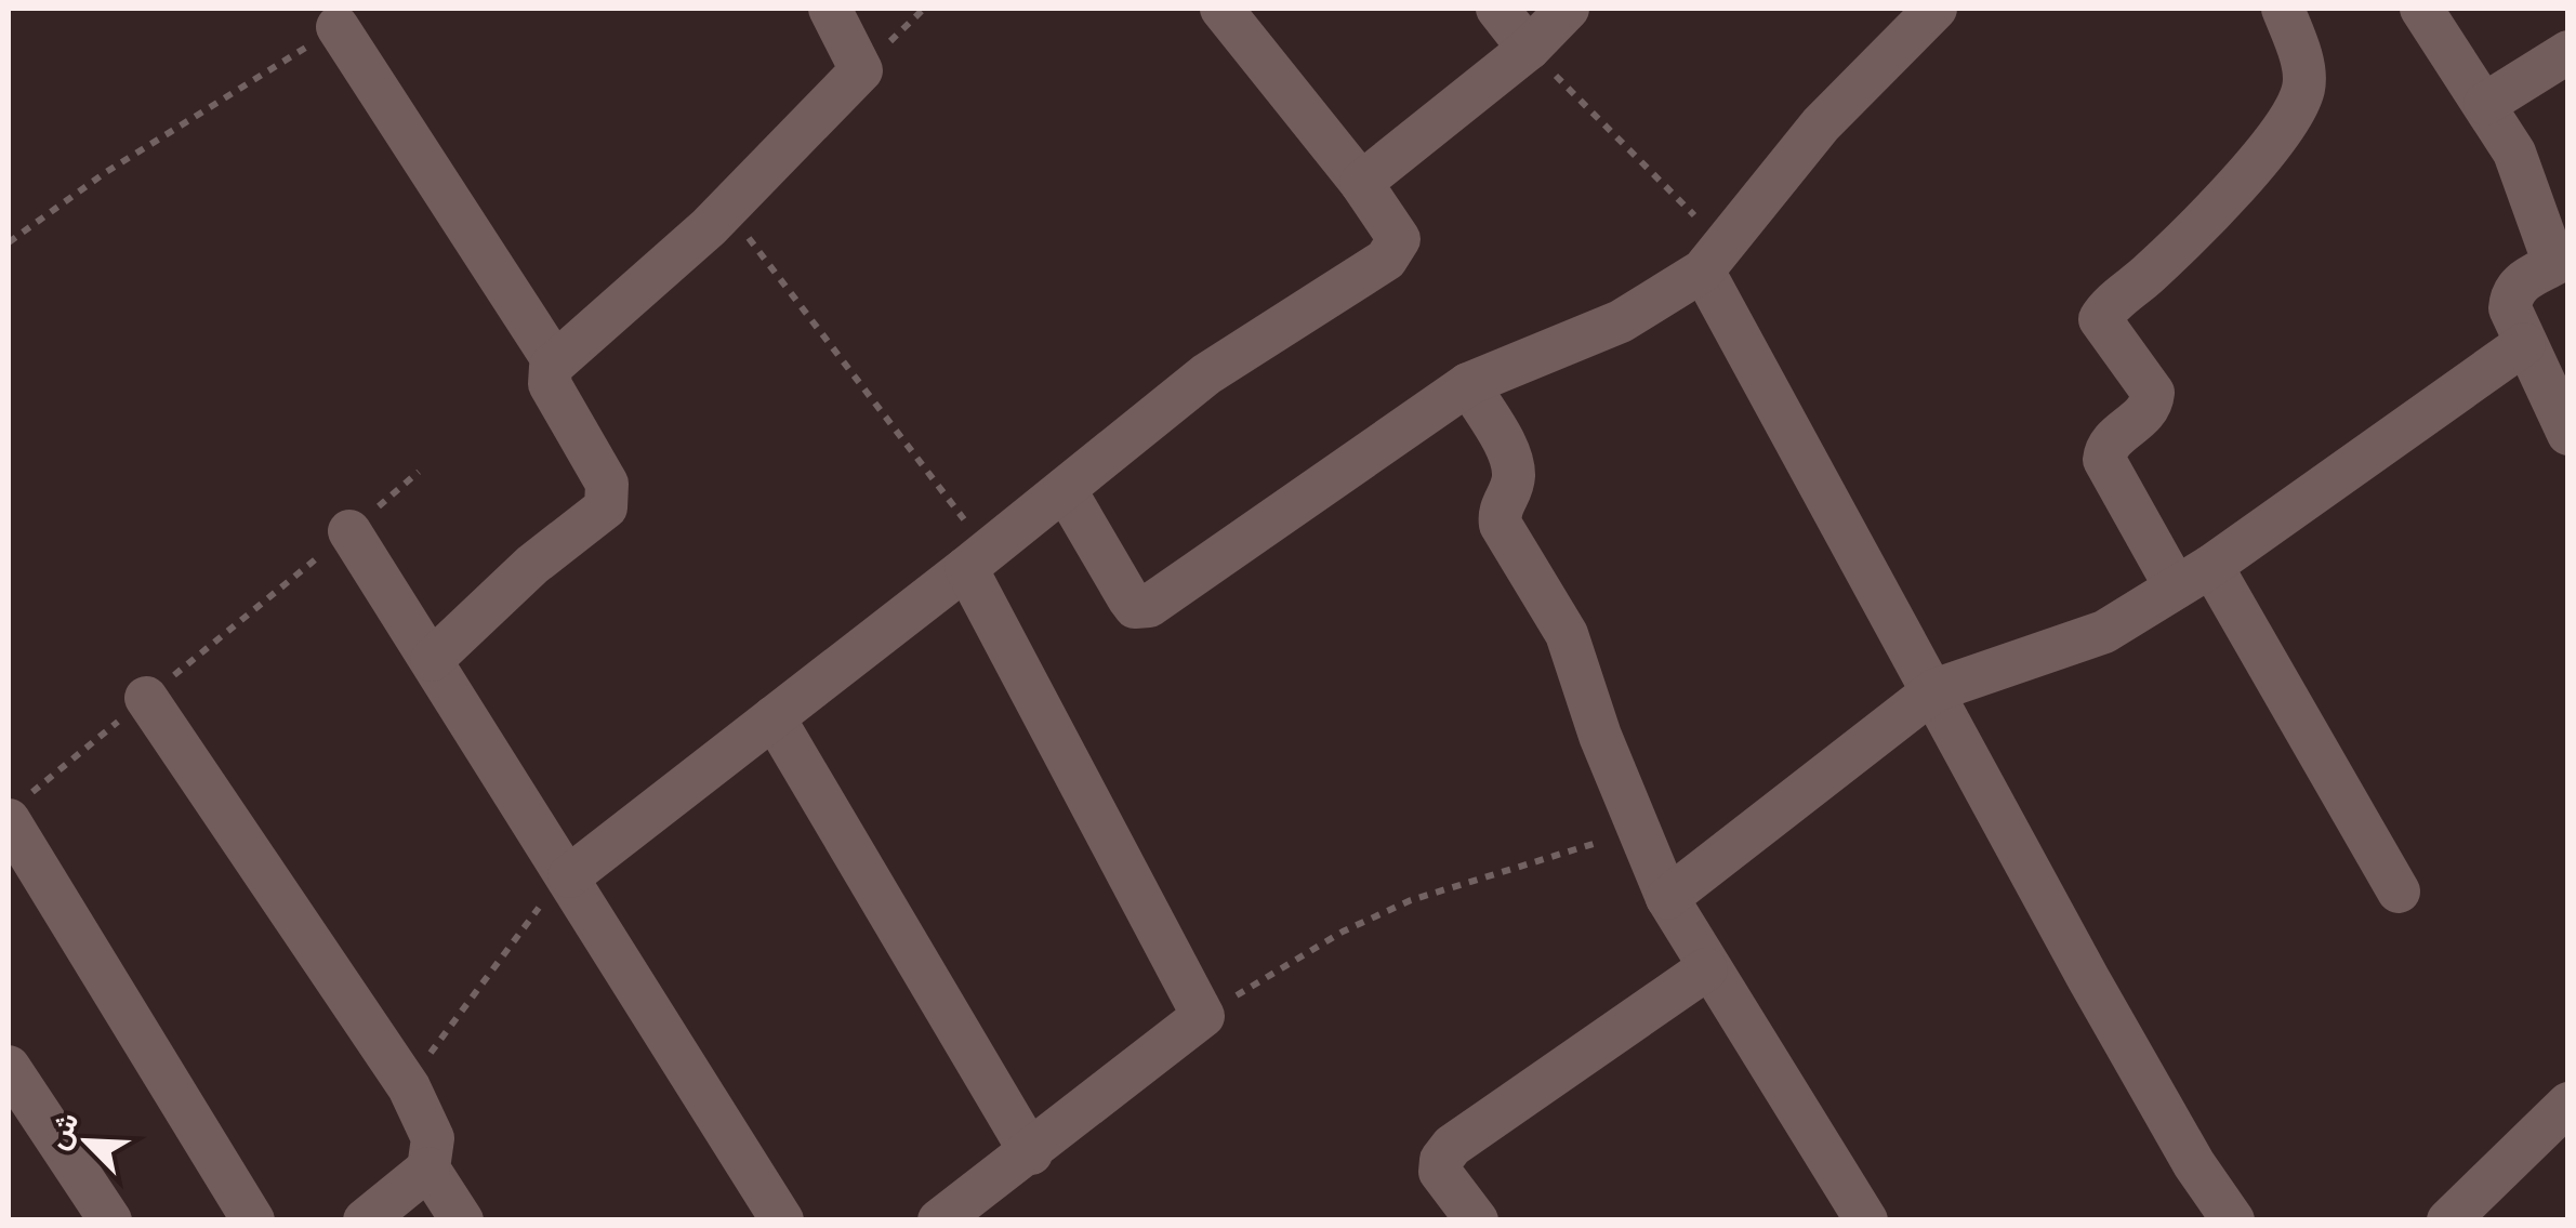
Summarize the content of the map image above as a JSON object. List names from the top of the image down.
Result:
{
  "north": "top left"
}
